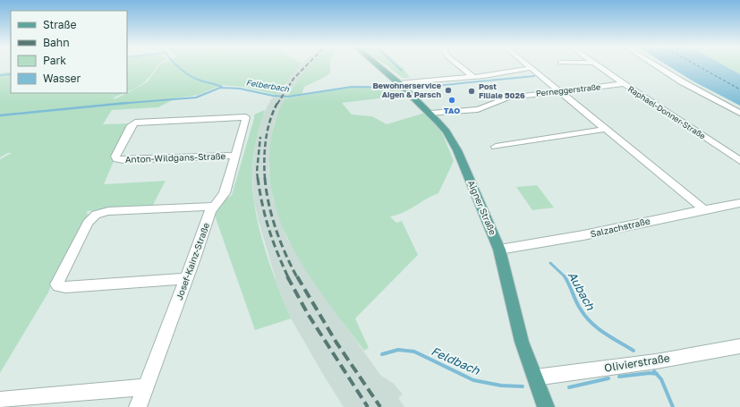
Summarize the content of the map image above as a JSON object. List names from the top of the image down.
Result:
{
  "streets": {
    "main road": ["Aigner Straße"],
    "street": [
      "Perneggerstraße",
      "Raphael-Donner-Straße",
      "Anton-Wildgans-Straße",
      "Salzachstraße",
      "Josef-Kainz-Straße",
      "Olivierstraße"
    ]
  },
  "crossings": [
    ["Perneggerstraße", "Raphael-Donner-Straße"],
    ["Perneggerstraße", "Aigner Straße"],
    ["Anton-Wildgans-Straße", "Josef-Kainz-Straße"],
    ["Aigner Straße", "Salzachstraße"],
    ["Aigner Straße", "Olivierstraße"]
  ],
  "water": ["Felberbach", "Aubach", "Feldbach"],
  "places": ["Bewohnerservice Aigen & Parsch", "Post Filiale 5026", "TAO"],
  "legend": [
    "Straße",
    "Bahn",
    "Park",
    "Wasser"
  ]
}
